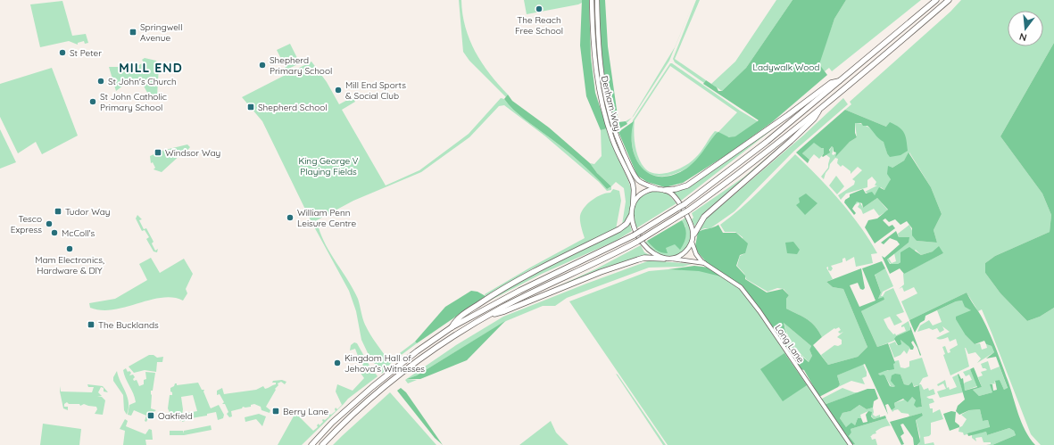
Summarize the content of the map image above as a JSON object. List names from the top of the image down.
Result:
{
  "streets": {
    "main road": ["Denham Way"],
    "street": ["Long Lane"]
  },
  "crossings": [
    ["Denham Way", "Long Lane"]
  ],
  "districts": ["MILL END"],
  "parks": ["Ladywalk Wood", "King George V Playing Fields"],
  "places": {
    "other": [
      "The Reach Free School",
      "St Peter",
      "Shepherd Primary School",
      "St John's Church",
      "Mill End Sports & Social Club",
      "St John Catholic Primary School",
      "William Penn Leisure Centre",
      "Tesco Express",
      "McColl's",
      "Mam Electronics, Hardware & DIY",
      "Kingdom Hall of Jehova's Witnesses"
    ],
    "transit": [
      "Springwell Avenue",
      "Shepherd School",
      "Windsor Way",
      "Tudor Way",
      "The Bucklands",
      "Berry Lane",
      "Oakfield"
    ]
  },
  "north": "bottom"
}
